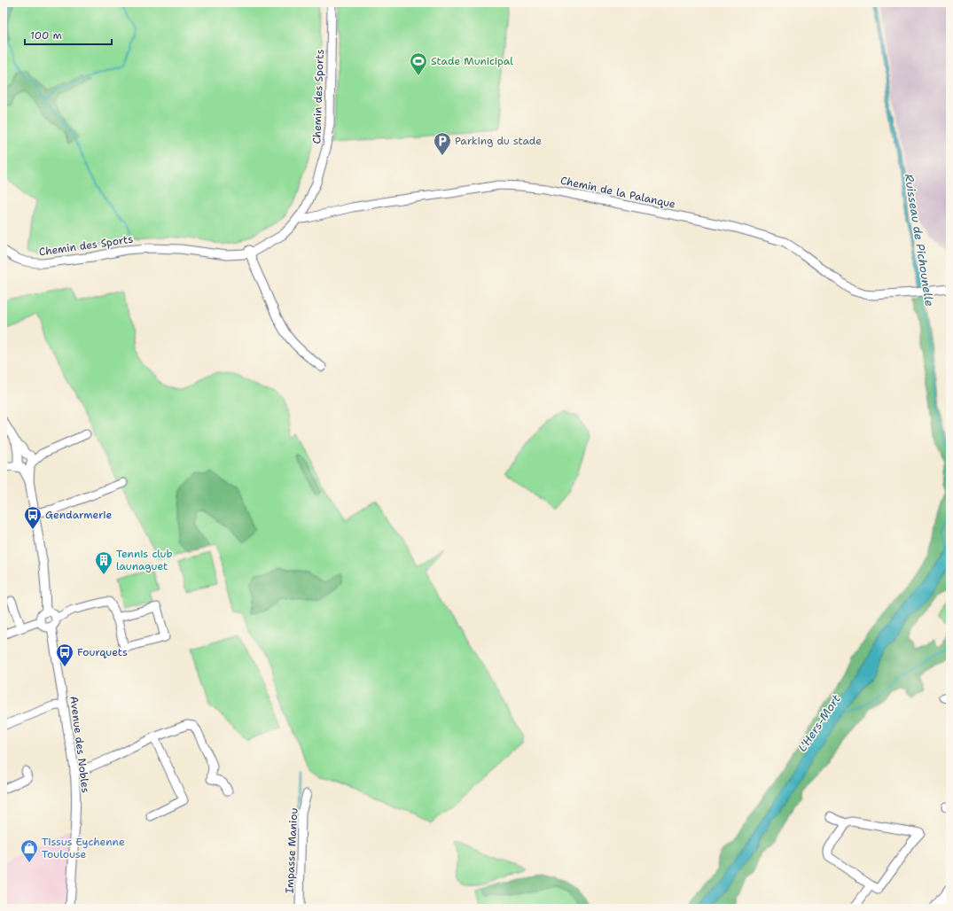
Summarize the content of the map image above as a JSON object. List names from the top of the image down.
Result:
{
  "streets": {
    "street": [
      "Chemin des Sports",
      "Chemin de la Palanque",
      "Avenue des Nobles",
      "Impasse Maniou"
    ]
  },
  "water": ["Ruisseau de Pichounelle", "L'Hers-Mort"],
  "places": {
    "sports": ["Stade Municipal"],
    "parking": ["Parking du stade"],
    "bus stop": ["Gendarmerie", "Fourquets"],
    "building": ["Tennis club launaguet"],
    "shop": ["Tissus Eychenne Toulouse"]
  },
  "scale_bar": "100 m"
}
